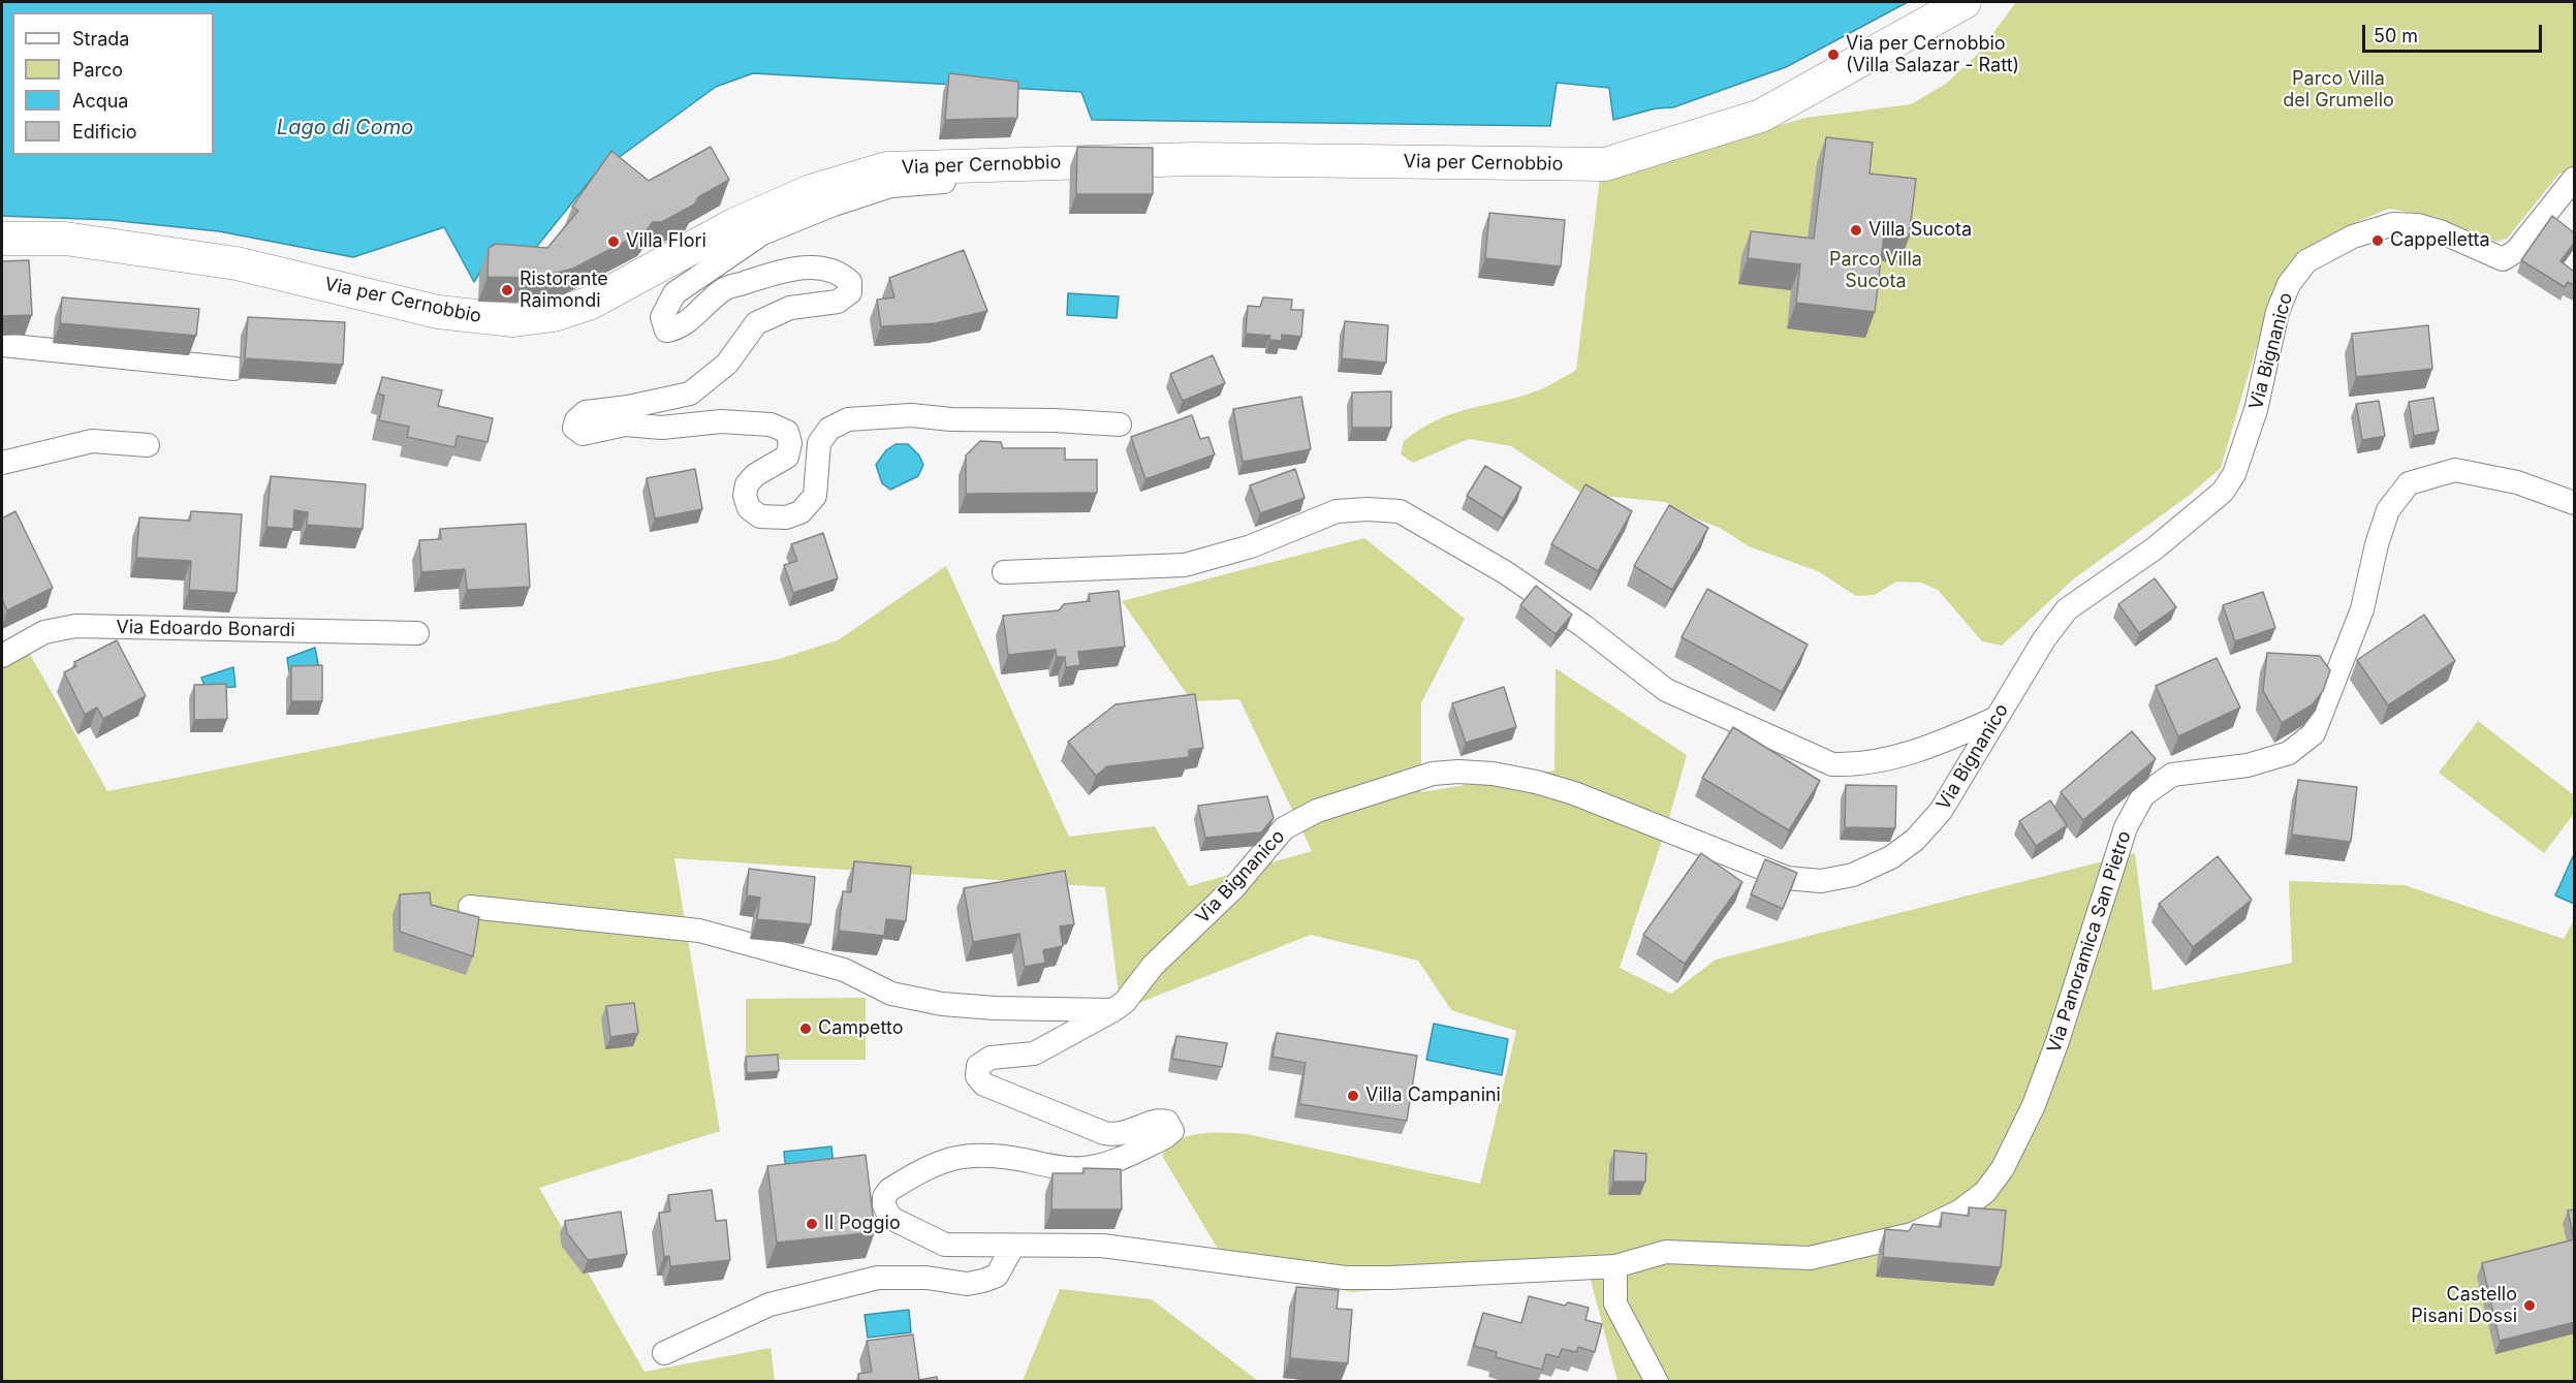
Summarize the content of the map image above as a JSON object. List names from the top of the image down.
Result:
{
  "streets": {
    "main road": ["Via per Cernobbio"],
    "street": ["Via Bignanico", "Via Edoardo Bonardi", "Via Panoramica San Pietro"]
  },
  "crossings": [
    ["Via Bignanico", "Via Panoramica San Pietro"]
  ],
  "water": ["Lago di Como"],
  "parks": ["Parco Villa del Grumello", "Parco Villa Sucota"],
  "places": [
    "Via per Cernobbio (Villa Salazar - Ratt)",
    "Villa Sucota",
    "Cappelletta",
    "Villa Flori",
    "Ristorante Raimondi",
    "Campetto",
    "Villa Campanini",
    "Il Poggio",
    "Castello Pisani Dossi"
  ],
  "legend": [
    "Strada",
    "Parco",
    "Acqua",
    "Edificio"
  ],
  "scale_bar": "50 m"
}
